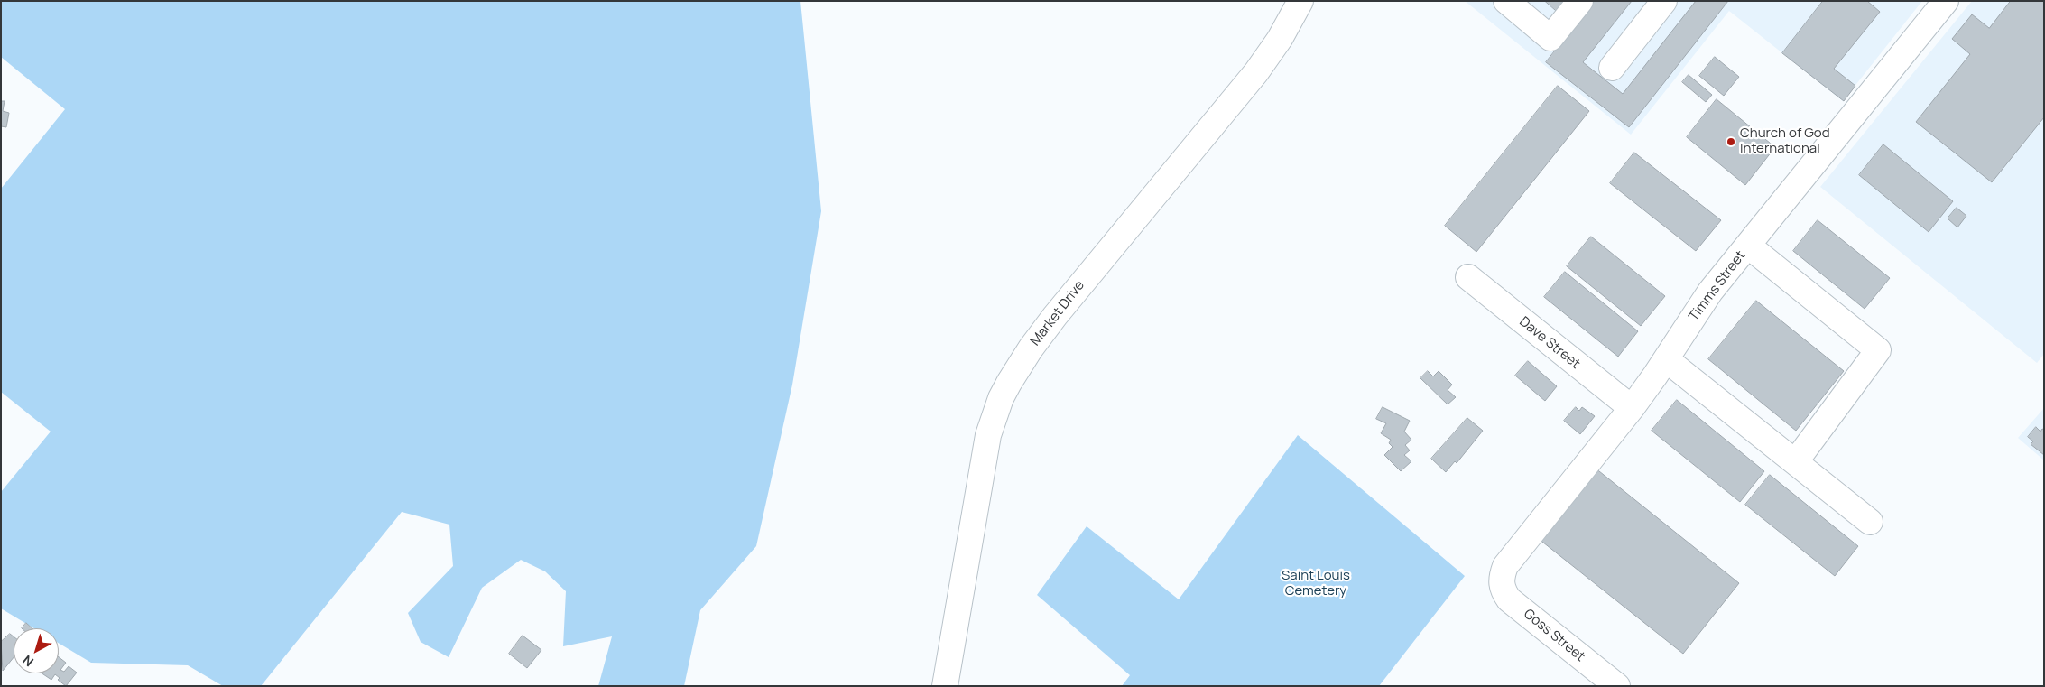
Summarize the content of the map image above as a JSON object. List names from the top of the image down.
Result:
{
  "streets": {
    "street": [
      "Timms Street",
      "Market Drive",
      "Dave Street",
      "Goss Street"
    ]
  },
  "crossings": [
    ["Timms Street", "Dave Street"],
    ["Timms Street", "Goss Street"]
  ],
  "parks": ["Saint Louis Cemetery"],
  "places": ["Church of God International"],
  "north": "bottom left"
}
